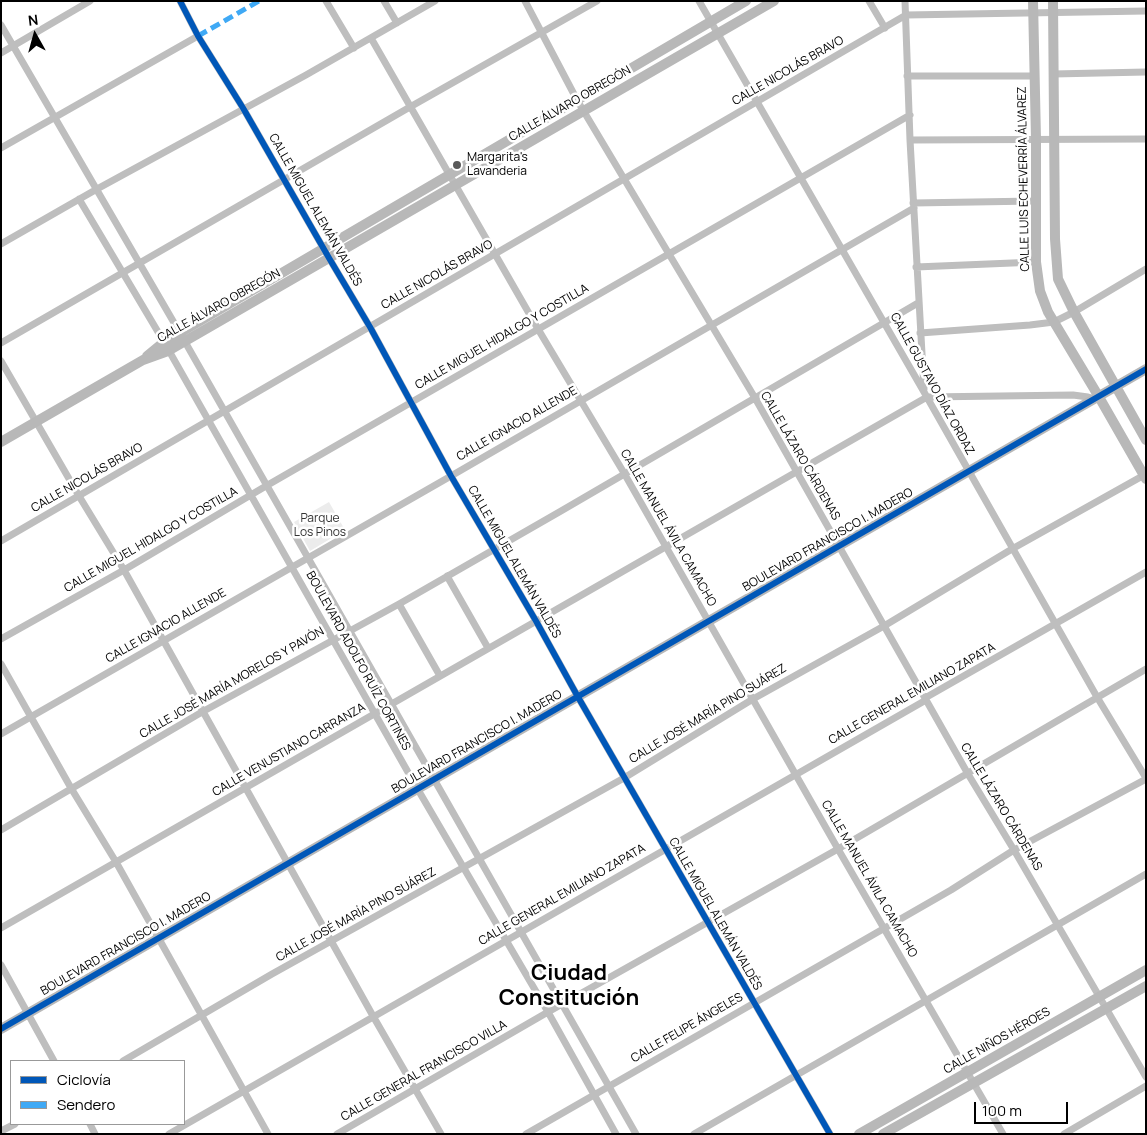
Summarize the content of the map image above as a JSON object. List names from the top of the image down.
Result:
{
  "streets": {
    "street": [
      "CALLE NICOLÁS BRAVO",
      "CALLE ÁLVARO OBREGÓN",
      "CALLE LUIS ECHEVERRÍA ÁLVAREZ",
      "CALLE MIGUEL ALEMÁN VALDÉS",
      "CALLE MIGUEL HIDALGO Y COSTILLA",
      "CALLE GUSTAVO DÍAZ ORDAZ",
      "CALLE IGNACIO ALLENDE",
      "CALLE LÁZARO CÁRDENAS",
      "CALLE MANUEL ÁVILA CAMACHO",
      "BOULEVARD FRANCISCO I. MADERO",
      "BOULEVARD ADOLFO RUÍZ CORTINES",
      "CALLE JOSÉ MARÍA MORELOS Y PAVÓN",
      "CALLE GENERAL EMILIANO ZAPATA",
      "CALLE JOSÉ MARÍA PINO SUÁREZ",
      "CALLE VENUSTIANO CARRANZA",
      "CALLE FELIPE ÁNGELES",
      "CALLE NIÑOS HÉROES",
      "CALLE GENERAL FRANCISCO VILLA"
    ]
  },
  "crossings": [
    ["CALLE NICOLÁS BRAVO", "CALLE MIGUEL ALEMÁN VALDÉS"],
    ["CALLE NICOLÁS BRAVO", "CALLE GUSTAVO DÍAZ ORDAZ"],
    ["CALLE NICOLÁS BRAVO", "CALLE LÁZARO CÁRDENAS"],
    ["CALLE NICOLÁS BRAVO", "CALLE MANUEL ÁVILA CAMACHO"],
    ["CALLE NICOLÁS BRAVO", "BOULEVARD ADOLFO RUÍZ CORTINES"],
    ["CALLE ÁLVARO OBREGÓN", "CALLE MIGUEL ALEMÁN VALDÉS"],
    ["CALLE ÁLVARO OBREGÓN", "CALLE GUSTAVO DÍAZ ORDAZ"],
    ["CALLE ÁLVARO OBREGÓN", "CALLE LÁZARO CÁRDENAS"],
    ["CALLE ÁLVARO OBREGÓN", "CALLE MANUEL ÁVILA CAMACHO"],
    ["CALLE ÁLVARO OBREGÓN", "BOULEVARD ADOLFO RUÍZ CORTINES"],
    ["CALLE LUIS ECHEVERRÍA ÁLVAREZ", "BOULEVARD FRANCISCO I. MADERO"],
    ["CALLE LUIS ECHEVERRÍA ÁLVAREZ", "CALLE JOSÉ MARÍA PINO SUÁREZ"],
    ["CALLE MIGUEL ALEMÁN VALDÉS", "CALLE MIGUEL HIDALGO Y COSTILLA"],
    ["CALLE MIGUEL ALEMÁN VALDÉS", "CALLE IGNACIO ALLENDE"],
    ["CALLE MIGUEL ALEMÁN VALDÉS", "BOULEVARD FRANCISCO I. MADERO"],
    ["CALLE MIGUEL ALEMÁN VALDÉS", "CALLE JOSÉ MARÍA MORELOS Y PAVÓN"],
    ["CALLE MIGUEL ALEMÁN VALDÉS", "CALLE GENERAL EMILIANO ZAPATA"],
    ["CALLE MIGUEL ALEMÁN VALDÉS", "CALLE JOSÉ MARÍA PINO SUÁREZ"],
    ["CALLE MIGUEL ALEMÁN VALDÉS", "CALLE VENUSTIANO CARRANZA"],
    ["CALLE MIGUEL ALEMÁN VALDÉS", "CALLE FELIPE ÁNGELES"],
    ["CALLE MIGUEL ALEMÁN VALDÉS", "CALLE GENERAL FRANCISCO VILLA"],
    ["CALLE MIGUEL HIDALGO Y COSTILLA", "CALLE GUSTAVO DÍAZ ORDAZ"],
    ["CALLE MIGUEL HIDALGO Y COSTILLA", "CALLE LÁZARO CÁRDENAS"],
    ["CALLE MIGUEL HIDALGO Y COSTILLA", "CALLE MANUEL ÁVILA CAMACHO"],
    ["CALLE MIGUEL HIDALGO Y COSTILLA", "BOULEVARD ADOLFO RUÍZ CORTINES"],
    ["CALLE GUSTAVO DÍAZ ORDAZ", "CALLE IGNACIO ALLENDE"],
    ["CALLE GUSTAVO DÍAZ ORDAZ", "BOULEVARD FRANCISCO I. MADERO"],
    ["CALLE GUSTAVO DÍAZ ORDAZ", "CALLE JOSÉ MARÍA MORELOS Y PAVÓN"],
    ["CALLE GUSTAVO DÍAZ ORDAZ", "CALLE GENERAL EMILIANO ZAPATA"],
    ["CALLE GUSTAVO DÍAZ ORDAZ", "CALLE JOSÉ MARÍA PINO SUÁREZ"],
    ["CALLE GUSTAVO DÍAZ ORDAZ", "CALLE VENUSTIANO CARRANZA"],
    ["CALLE GUSTAVO DÍAZ ORDAZ", "CALLE FELIPE ÁNGELES"],
    ["CALLE GUSTAVO DÍAZ ORDAZ", "CALLE GENERAL FRANCISCO VILLA"],
    ["CALLE IGNACIO ALLENDE", "CALLE LÁZARO CÁRDENAS"],
    ["CALLE IGNACIO ALLENDE", "CALLE MANUEL ÁVILA CAMACHO"],
    ["CALLE IGNACIO ALLENDE", "BOULEVARD ADOLFO RUÍZ CORTINES"],
    ["CALLE LÁZARO CÁRDENAS", "BOULEVARD FRANCISCO I. MADERO"],
    ["CALLE LÁZARO CÁRDENAS", "CALLE JOSÉ MARÍA MORELOS Y PAVÓN"],
    ["CALLE LÁZARO CÁRDENAS", "CALLE GENERAL EMILIANO ZAPATA"],
    ["CALLE LÁZARO CÁRDENAS", "CALLE JOSÉ MARÍA PINO SUÁREZ"],
    ["CALLE LÁZARO CÁRDENAS", "CALLE VENUSTIANO CARRANZA"],
    ["CALLE LÁZARO CÁRDENAS", "CALLE FELIPE ÁNGELES"],
    ["CALLE LÁZARO CÁRDENAS", "CALLE NIÑOS HÉROES"],
    ["CALLE LÁZARO CÁRDENAS", "CALLE GENERAL FRANCISCO VILLA"],
    ["CALLE MANUEL ÁVILA CAMACHO", "BOULEVARD FRANCISCO I. MADERO"],
    ["CALLE MANUEL ÁVILA CAMACHO", "CALLE JOSÉ MARÍA MORELOS Y PAVÓN"],
    ["CALLE MANUEL ÁVILA CAMACHO", "CALLE GENERAL EMILIANO ZAPATA"],
    ["CALLE MANUEL ÁVILA CAMACHO", "CALLE JOSÉ MARÍA PINO SUÁREZ"],
    ["CALLE MANUEL ÁVILA CAMACHO", "CALLE VENUSTIANO CARRANZA"],
    ["CALLE MANUEL ÁVILA CAMACHO", "CALLE FELIPE ÁNGELES"],
    ["CALLE MANUEL ÁVILA CAMACHO", "CALLE NIÑOS HÉROES"],
    ["CALLE MANUEL ÁVILA CAMACHO", "CALLE GENERAL FRANCISCO VILLA"],
    ["BOULEVARD FRANCISCO I. MADERO", "BOULEVARD ADOLFO RUÍZ CORTINES"],
    ["BOULEVARD ADOLFO RUÍZ CORTINES", "CALLE JOSÉ MARÍA MORELOS Y PAVÓN"],
    ["BOULEVARD ADOLFO RUÍZ CORTINES", "CALLE GENERAL EMILIANO ZAPATA"],
    ["BOULEVARD ADOLFO RUÍZ CORTINES", "CALLE JOSÉ MARÍA PINO SUÁREZ"],
    ["BOULEVARD ADOLFO RUÍZ CORTINES", "CALLE VENUSTIANO CARRANZA"],
    ["BOULEVARD ADOLFO RUÍZ CORTINES", "CALLE FELIPE ÁNGELES"],
    ["BOULEVARD ADOLFO RUÍZ CORTINES", "CALLE GENERAL FRANCISCO VILLA"]
  ],
  "districts": ["Ciudad Constitución"],
  "parks": ["Parque Los Pinos"],
  "places": ["Margarita's Lavanderia"],
  "legend": ["Ciclovía", "Sendero"],
  "scale_bar": "100 m",
  "north": "top"
}
